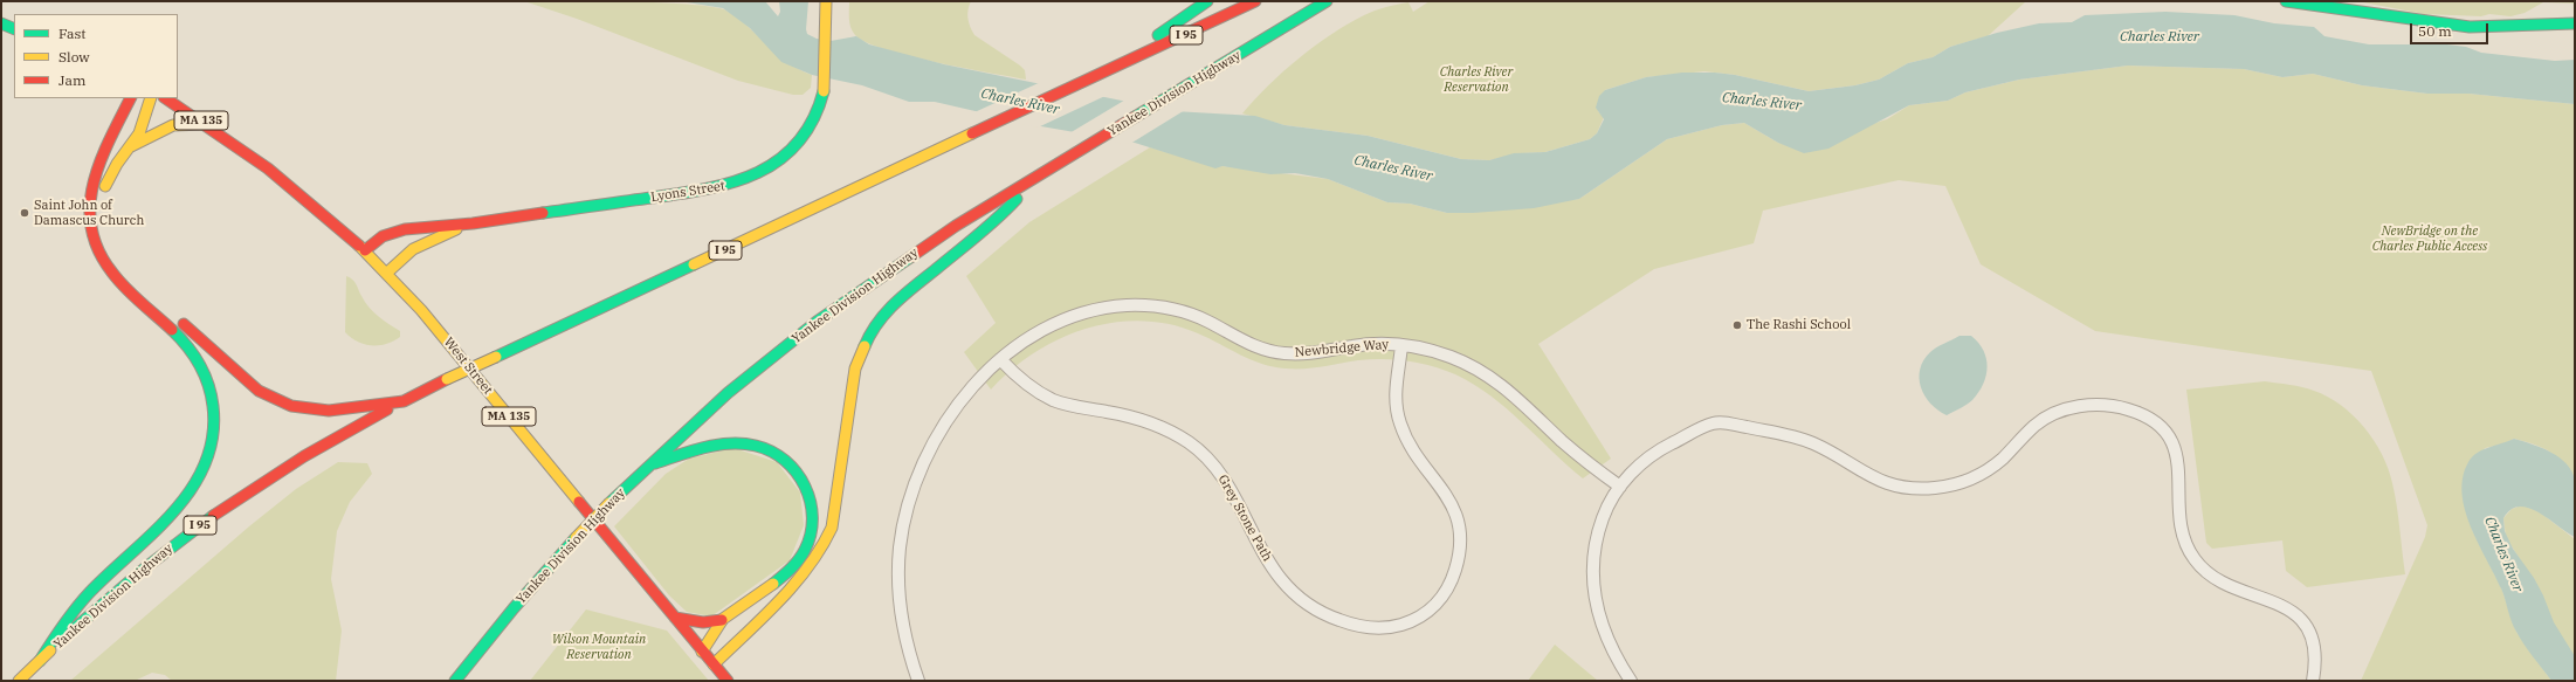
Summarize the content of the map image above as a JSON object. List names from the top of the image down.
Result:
{
  "streets": {
    "main road": [
      "I 95",
      "Yankee Division Highway",
      "MA 135",
      "Lyons Street",
      "West Street"
    ],
    "street": ["Newbridge Way", "Grey Stone Path"]
  },
  "crossings": [
    ["I 95", "Yankee Division Highway"],
    ["Lyons Street", "West Street"],
    ["Newbridge Way", "Grey Stone Path"]
  ],
  "water": ["Charles River"],
  "parks": ["Charles River Reservation", "NewBridge on the Charles Public Access", "Wilson Mountain Reservation"],
  "places": ["Saint John of Damascus Church", "The Rashi School"],
  "legend": ["Fast", "Slow", "Jam"],
  "scale_bar": "50 m"
}
